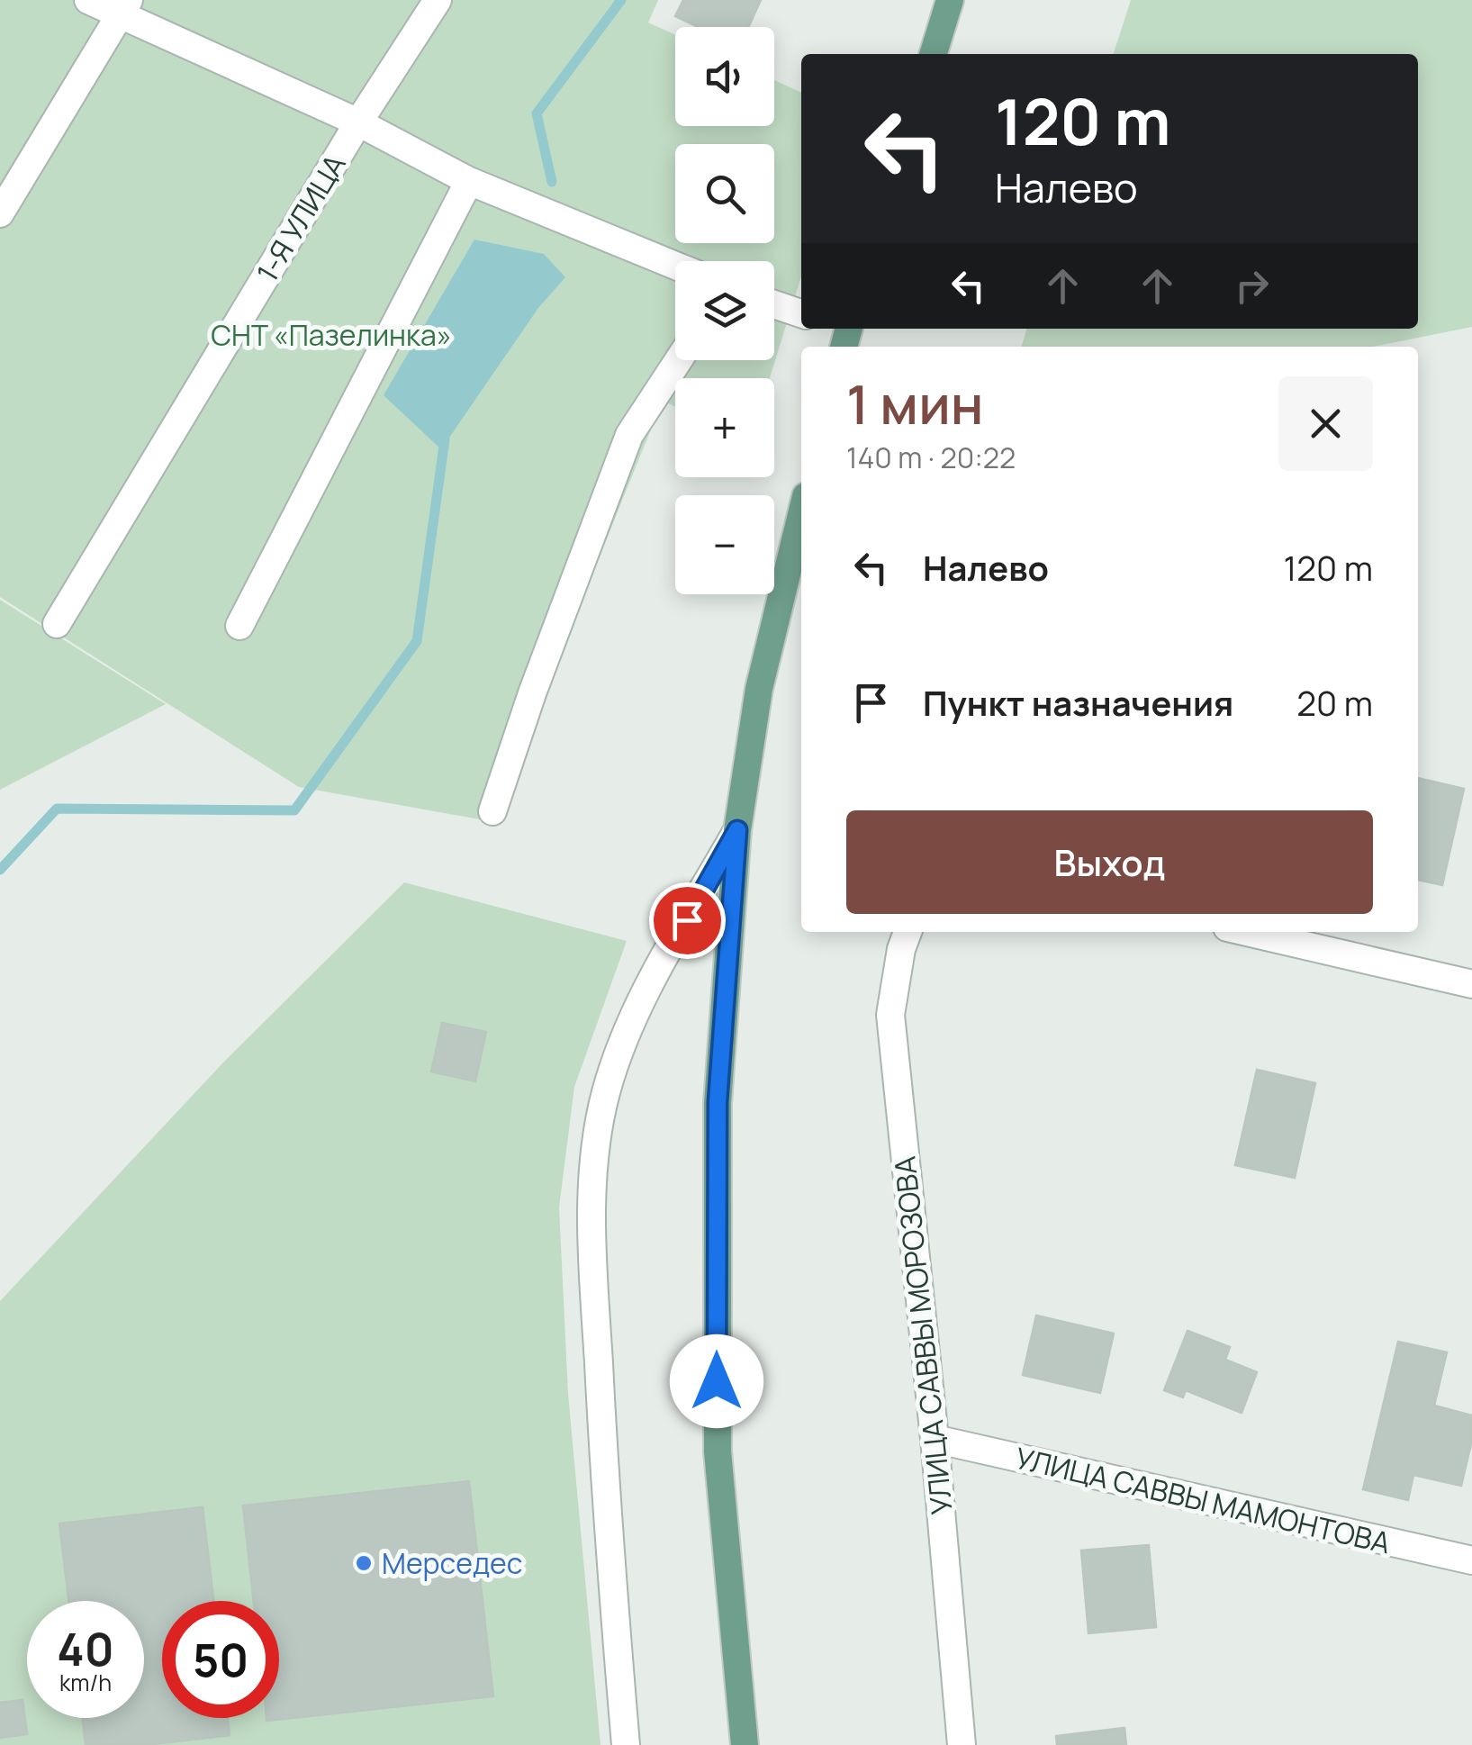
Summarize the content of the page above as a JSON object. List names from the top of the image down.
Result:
{
  "streets": {
    "street": ["1-Я УЛИЦА", "УЛИЦА САВВЫ МОРОЗОВА", "УЛИЦА САВВЫ МАМОНТОВА"]
  },
  "crossings": [
    ["УЛИЦА САВВЫ МОРОЗОВА", "УЛИЦА САВВЫ МАМОНТОВА"]
  ],
  "parks": ["СНТ «Пазелинка»"],
  "places": ["Мерседес"],
  "page": {
    "map_buttons": ["+", "−"],
    "turn": ["120 m", "Налево"],
    "heading": ["1 мин", "140 m · 20:22"],
    "list": [
      {
        "name": "Налево",
        "value": "120 m"
      },
      {
        "name": "Пункт назначения",
        "value": "20 m"
      }
    ],
    "buttons": "Выход",
    "speed": "40 km/h",
    "limit": "50"
  }
}
